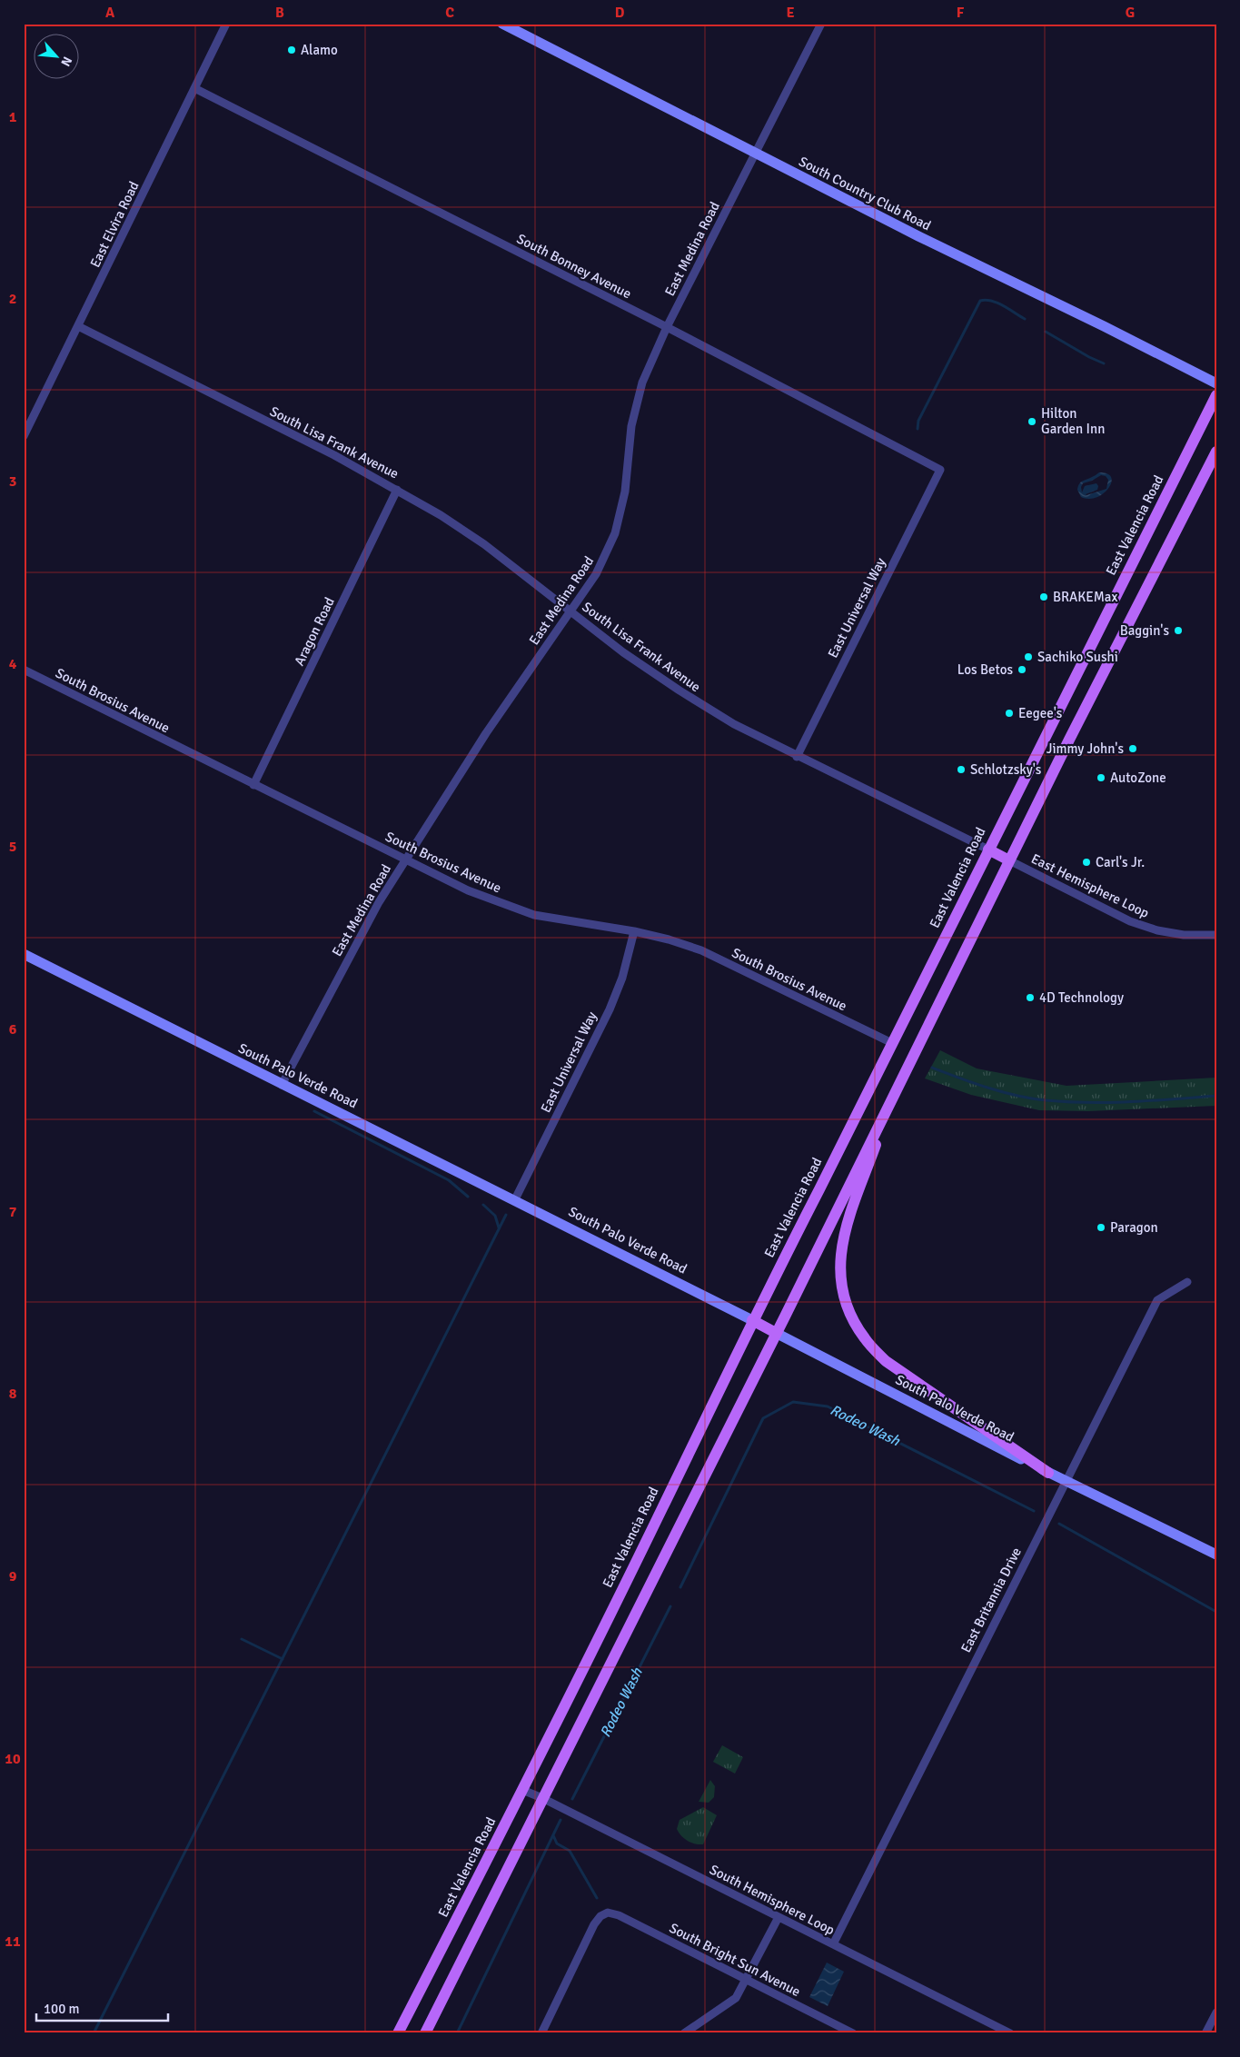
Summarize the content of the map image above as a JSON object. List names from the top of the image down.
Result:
{
  "streets": {
    "main road": ["East Valencia Road", "South Palo Verde Road"],
    "street": [
      "South Country Club Road",
      "East Elvira Road",
      "East Medina Road",
      "South Bonney Avenue",
      "South Lisa Frank Avenue",
      "East Universal Way",
      "Aragon Road",
      "South Brosius Avenue",
      "East Hemisphere Loop",
      "East Britannia Drive",
      "South Hemisphere Loop",
      "South Bright Sun Avenue"
    ]
  },
  "crossings": [
    ["South Country Club Road", "East Medina Road"],
    ["East Elvira Road", "South Bonney Avenue"],
    ["East Elvira Road", "South Lisa Frank Avenue"],
    ["East Medina Road", "South Bonney Avenue"],
    ["East Medina Road", "South Lisa Frank Avenue"],
    ["East Medina Road", "South Brosius Avenue"],
    ["East Medina Road", "South Palo Verde Road"],
    ["South Bonney Avenue", "East Universal Way"],
    ["South Lisa Frank Avenue", "East Valencia Road"],
    ["South Lisa Frank Avenue", "East Universal Way"],
    ["South Lisa Frank Avenue", "Aragon Road"],
    ["East Valencia Road", "South Brosius Avenue"],
    ["East Valencia Road", "South Palo Verde Road"],
    ["East Valencia Road", "South Hemisphere Loop"],
    ["East Universal Way", "South Brosius Avenue"],
    ["East Universal Way", "South Palo Verde Road"],
    ["Aragon Road", "South Brosius Avenue"],
    ["South Palo Verde Road", "East Britannia Drive"],
    ["East Britannia Drive", "South Hemisphere Loop"]
  ],
  "water": ["Rodeo Wash"],
  "places": [
    "Alamo",
    "Hilton Garden Inn",
    "BRAKEMax",
    "Baggin's",
    "Sachiko Sushi",
    "Los Betos",
    "Eegee's",
    "Jimmy John's",
    "Schlotzsky's",
    "AutoZone",
    "Carl's Jr.",
    "4D Technology",
    "Paragon"
  ],
  "scale_bar": "100 m",
  "north": "bottom right",
  "grid": {
    "columns": [
      "A",
      "B",
      "C",
      "D",
      "E",
      "F",
      "G"
    ],
    "rows": [
      "1",
      "2",
      "3",
      "4",
      "5",
      "6",
      "7",
      "8",
      "9",
      "10",
      "11"
    ]
  }
}
